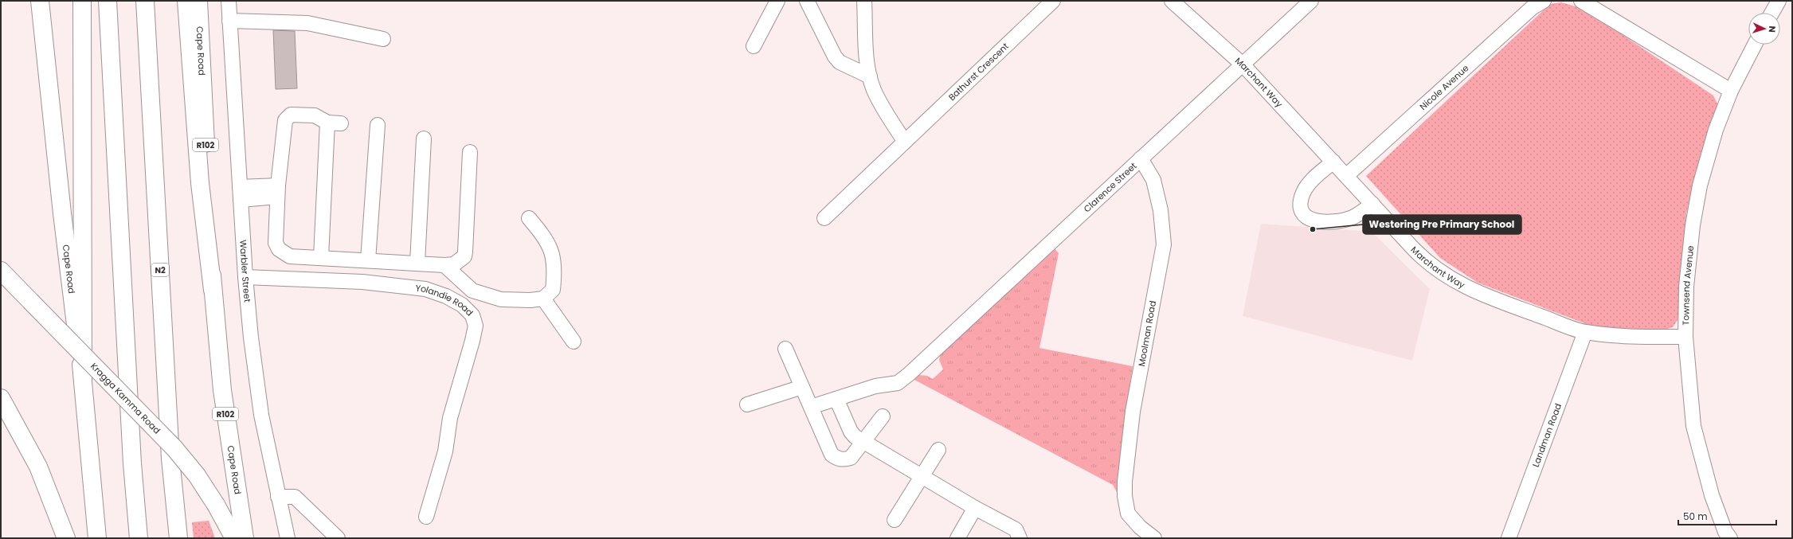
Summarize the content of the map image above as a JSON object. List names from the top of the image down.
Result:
{
  "streets": {
    "main road": [
      "Cape Road",
      "R102",
      "N2",
      "Kragga Kamma Road"
    ],
    "street": [
      "Bathurst Crescent",
      "Marchant Way",
      "Nicole Avenue",
      "Clarence Street",
      "Warbler Street",
      "Townsend Avenue",
      "Yolandie Road",
      "Moolman Road",
      "Landman Road"
    ]
  },
  "crossings": [
    ["Marchant Way", "Nicole Avenue"],
    ["Marchant Way", "Clarence Street"],
    ["Marchant Way", "Townsend Avenue"],
    ["Marchant Way", "Landman Road"],
    ["Clarence Street", "Moolman Road"],
    ["Warbler Street", "Yolandie Road"]
  ],
  "places": ["Westering Pre Primary School"],
  "scale_bar": "50 m",
  "north": "right"
}
